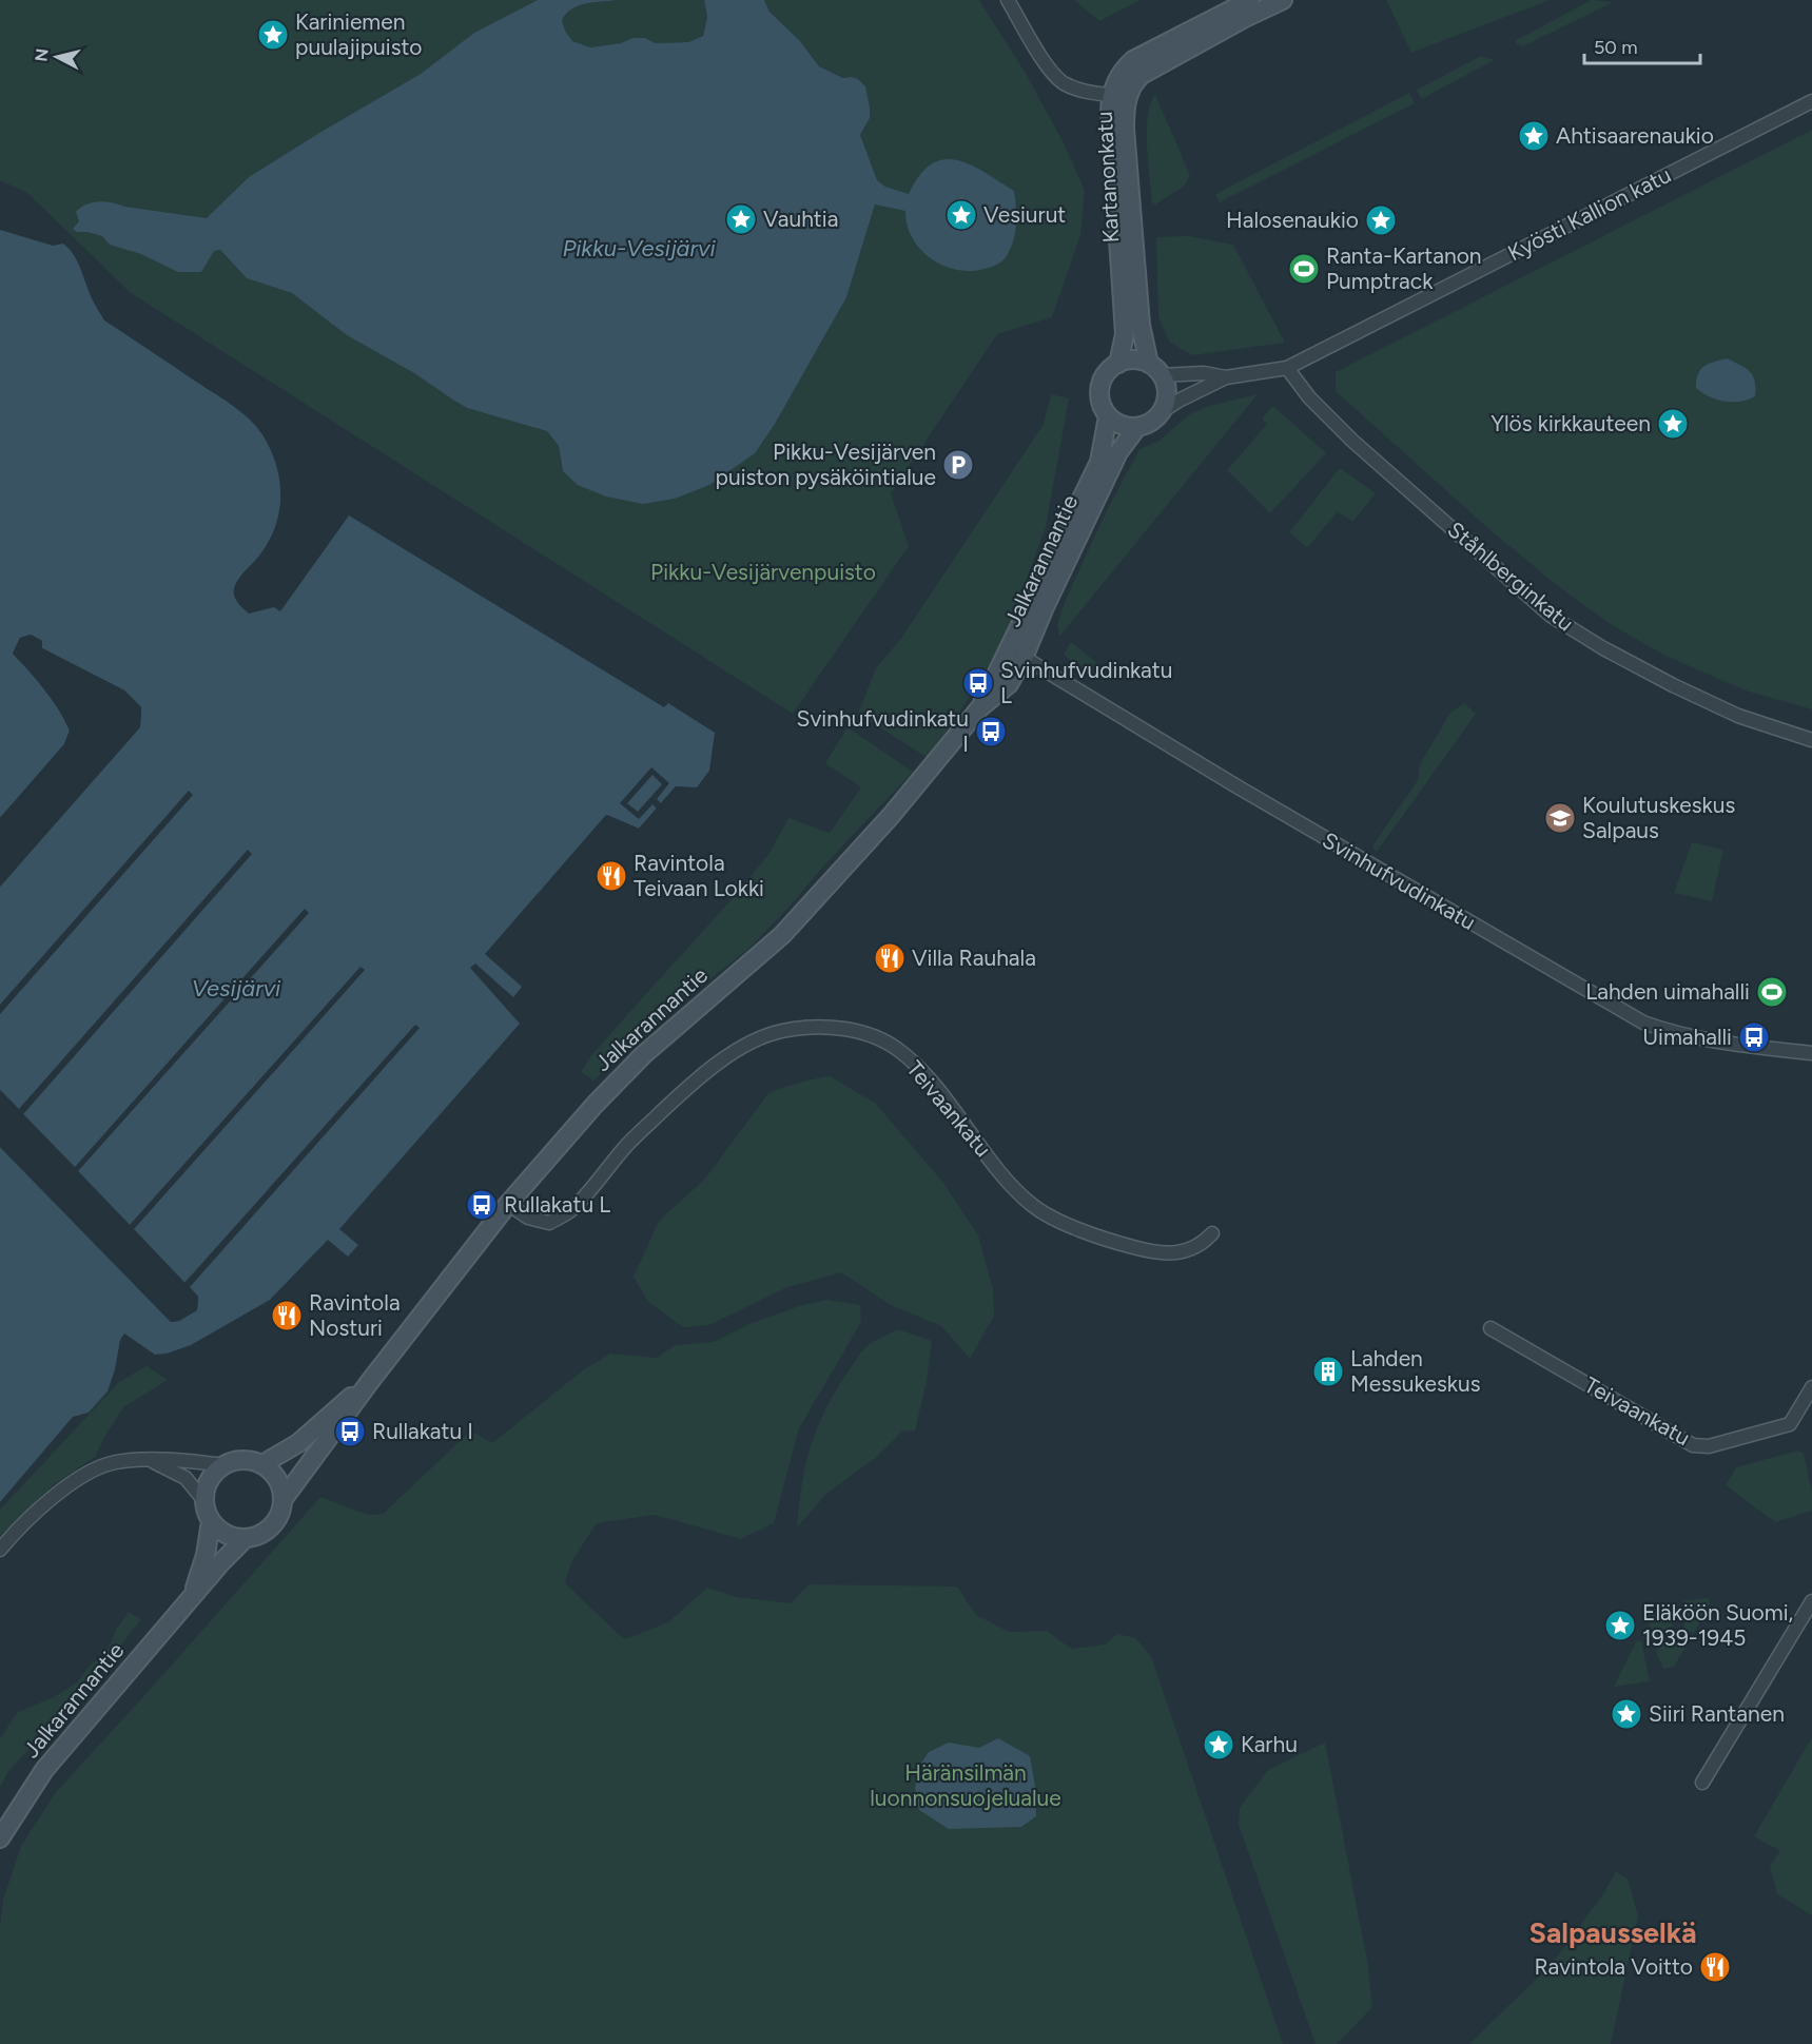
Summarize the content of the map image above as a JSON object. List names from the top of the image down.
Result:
{
  "streets": {
    "main road": ["Kartanonkatu", "Jalkarannantie"],
    "street": [
      "Kyösti Kallion katu",
      "Ståhlberginkatu",
      "Svinhufvudinkatu",
      "Teivaankatu"
    ]
  },
  "crossings": [
    ["Kartanonkatu", "Kyösti Kallion katu"],
    ["Kartanonkatu", "Jalkarannantie"],
    ["Kyösti Kallion katu", "Jalkarannantie"],
    ["Kyösti Kallion katu", "Ståhlberginkatu"],
    ["Jalkarannantie", "Svinhufvudinkatu"],
    ["Jalkarannantie", "Teivaankatu"]
  ],
  "districts": ["Salpausselkä"],
  "water": ["Pikku-Vesijärvi", "Vesijärvi"],
  "parks": ["Pikku-Vesijärvenpuisto", "Häränsilmän luonnonsuojelualue"],
  "places": {
    "place": [
      "Kariniemen puulajipuisto",
      "Ahtisaarenaukio",
      "Vesiurut",
      "Vauhtia",
      "Halosenaukio",
      "Ylös kirkkauteen",
      "Eläköön Suomi, 1939-1945",
      "Siiri Rantanen",
      "Karhu"
    ],
    "sports": ["Ranta-Kartanon Pumptrack", "Lahden uimahalli"],
    "parking": ["Pikku-Vesijärven puiston pysäköintialue"],
    "bus stop": [
      "Svinhufvudinkatu L",
      "Svinhufvudinkatu I",
      "Uimahalli",
      "Rullakatu L",
      "Rullakatu I"
    ],
    "school or university": ["Koulutuskeskus Salpaus"],
    "restaurant": [
      "Ravintola Teivaan Lokki",
      "Villa Rauhala",
      "Ravintola Nosturi",
      "Ravintola Voitto"
    ],
    "building": ["Lahden Messukeskus"]
  },
  "scale_bar": "50 m",
  "north": "left"
}
